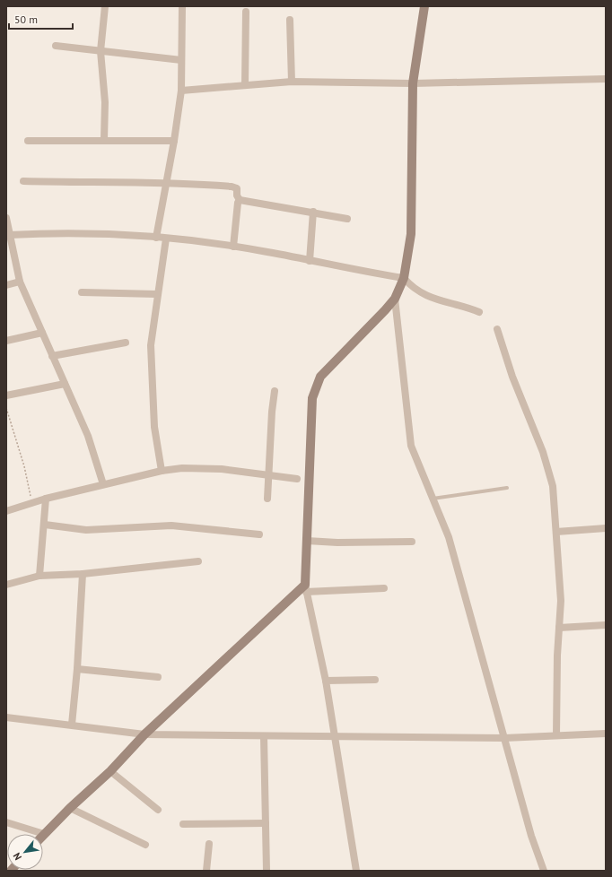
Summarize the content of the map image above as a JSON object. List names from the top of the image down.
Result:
{
  "scale_bar": "50 m",
  "north": "bottom left"
}
